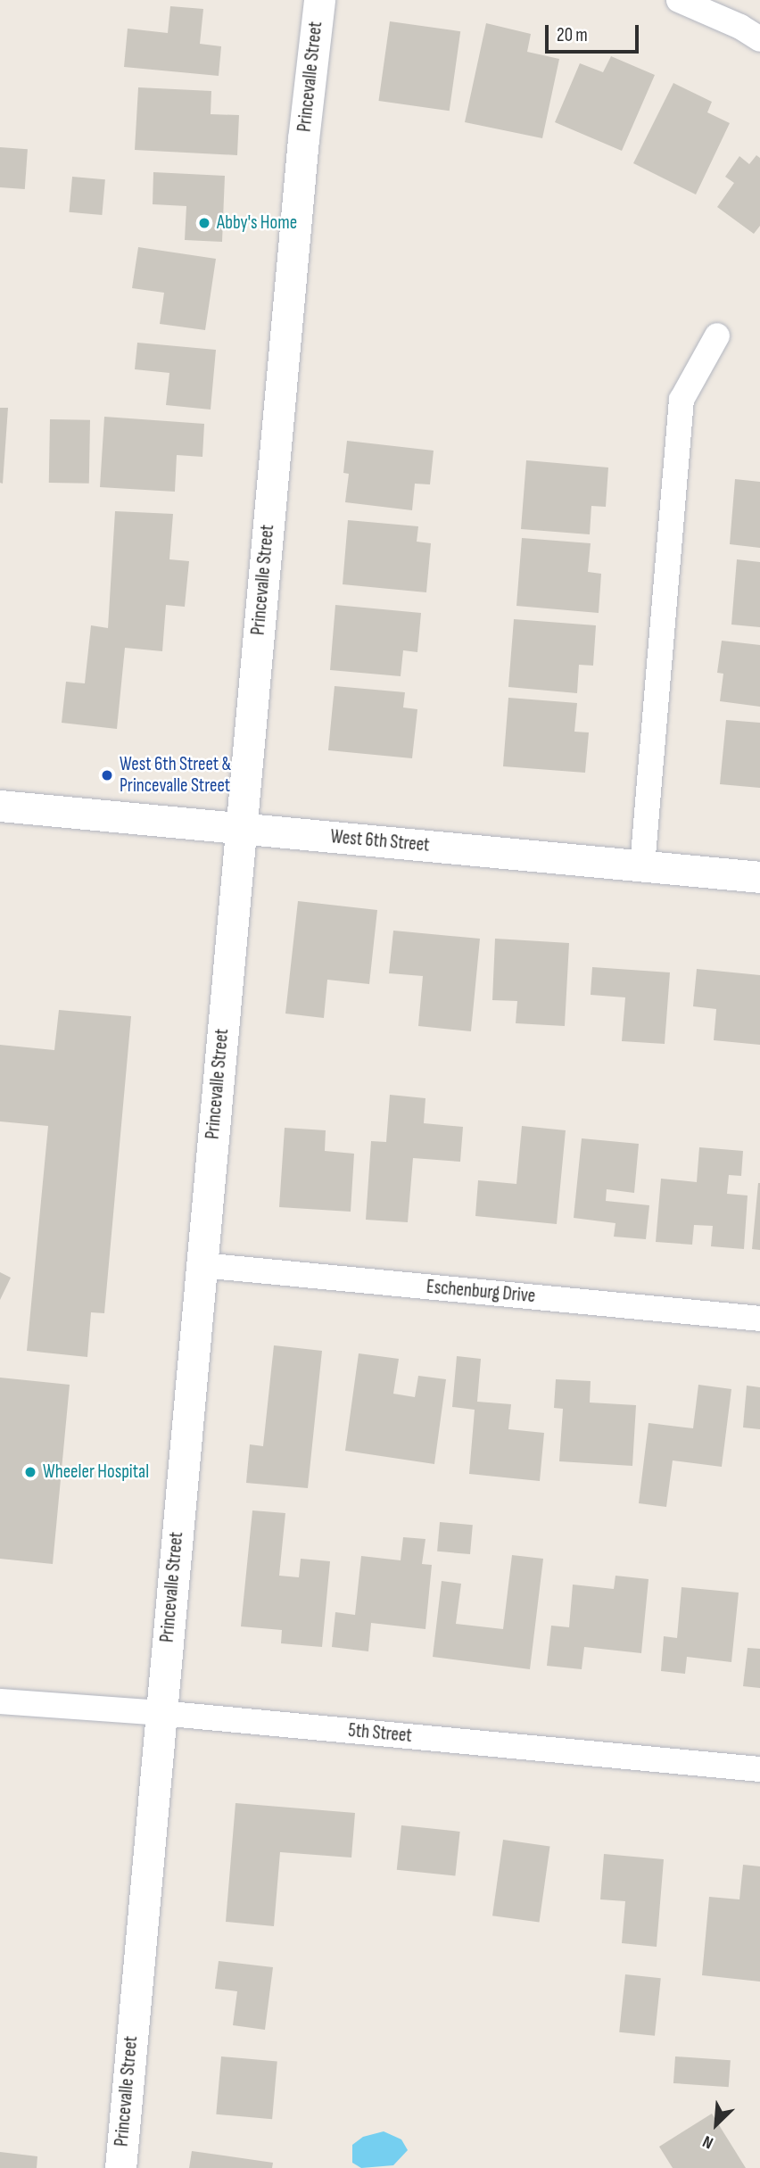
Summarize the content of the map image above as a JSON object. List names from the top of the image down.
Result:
{
  "streets": {
    "street": [
      "Princevalle Street",
      "West 6th Street",
      "Eschenburg Drive",
      "5th Street"
    ]
  },
  "crossings": [
    ["Princevalle Street", "West 6th Street"],
    ["Princevalle Street", "Eschenburg Drive"],
    ["Princevalle Street", "5th Street"]
  ],
  "places": ["Abby's Home", "West 6th Street & Princevalle Street", "Wheeler Hospital"],
  "scale_bar": "20 m",
  "north": "bottom left"
}
